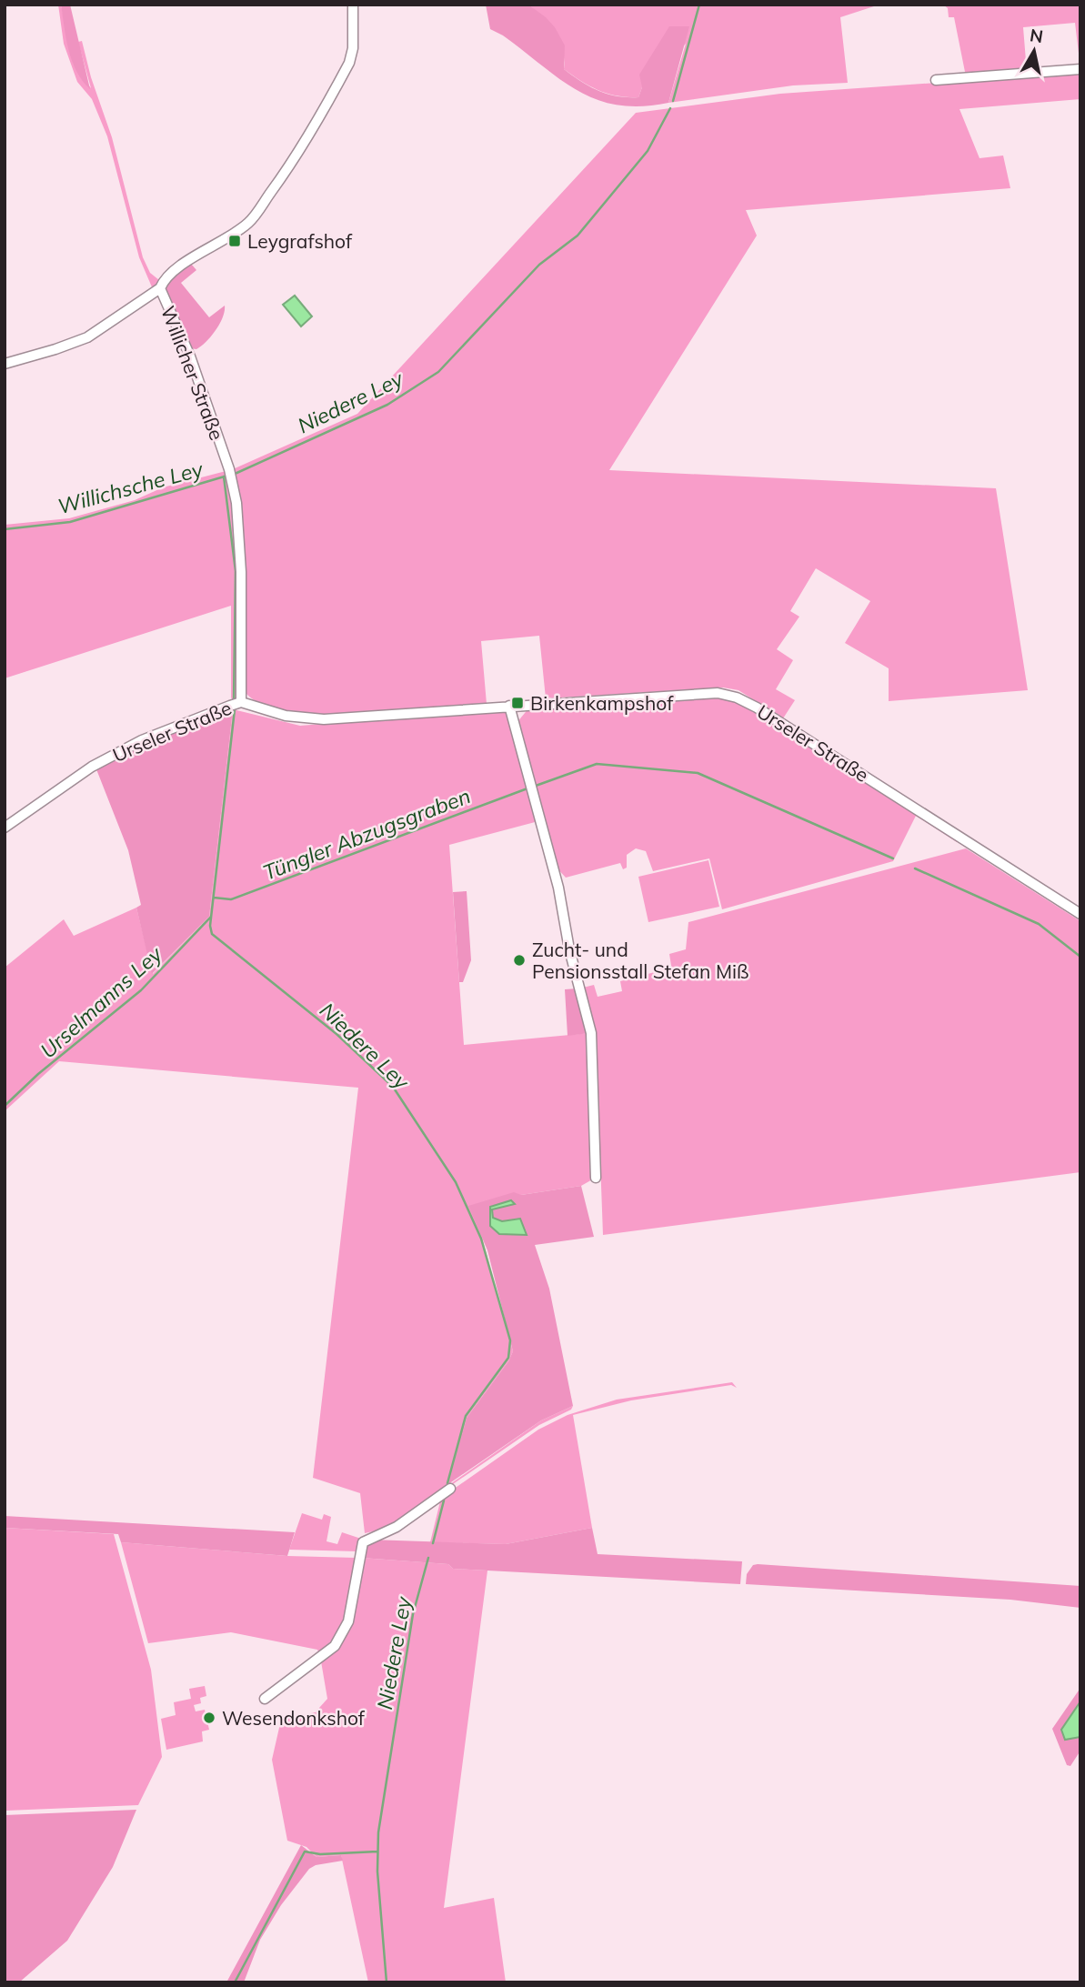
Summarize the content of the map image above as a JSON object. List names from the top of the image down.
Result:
{
  "streets": {
    "street": ["Willicher Straße", "Urseler Straße"]
  },
  "crossings": [
    ["Willicher Straße", "Urseler Straße"]
  ],
  "water": [
    "Niedere Ley",
    "Willichsche Ley",
    "Tüngler Abzugsgraben",
    "Urselmanns Ley"
  ],
  "places": {
    "transit": ["Leygrafshof", "Birkenkampshof"],
    "other": ["Zucht- und Pensionsstall Stefan Miß", "Wesendonkshof"]
  },
  "north": "top"
}
